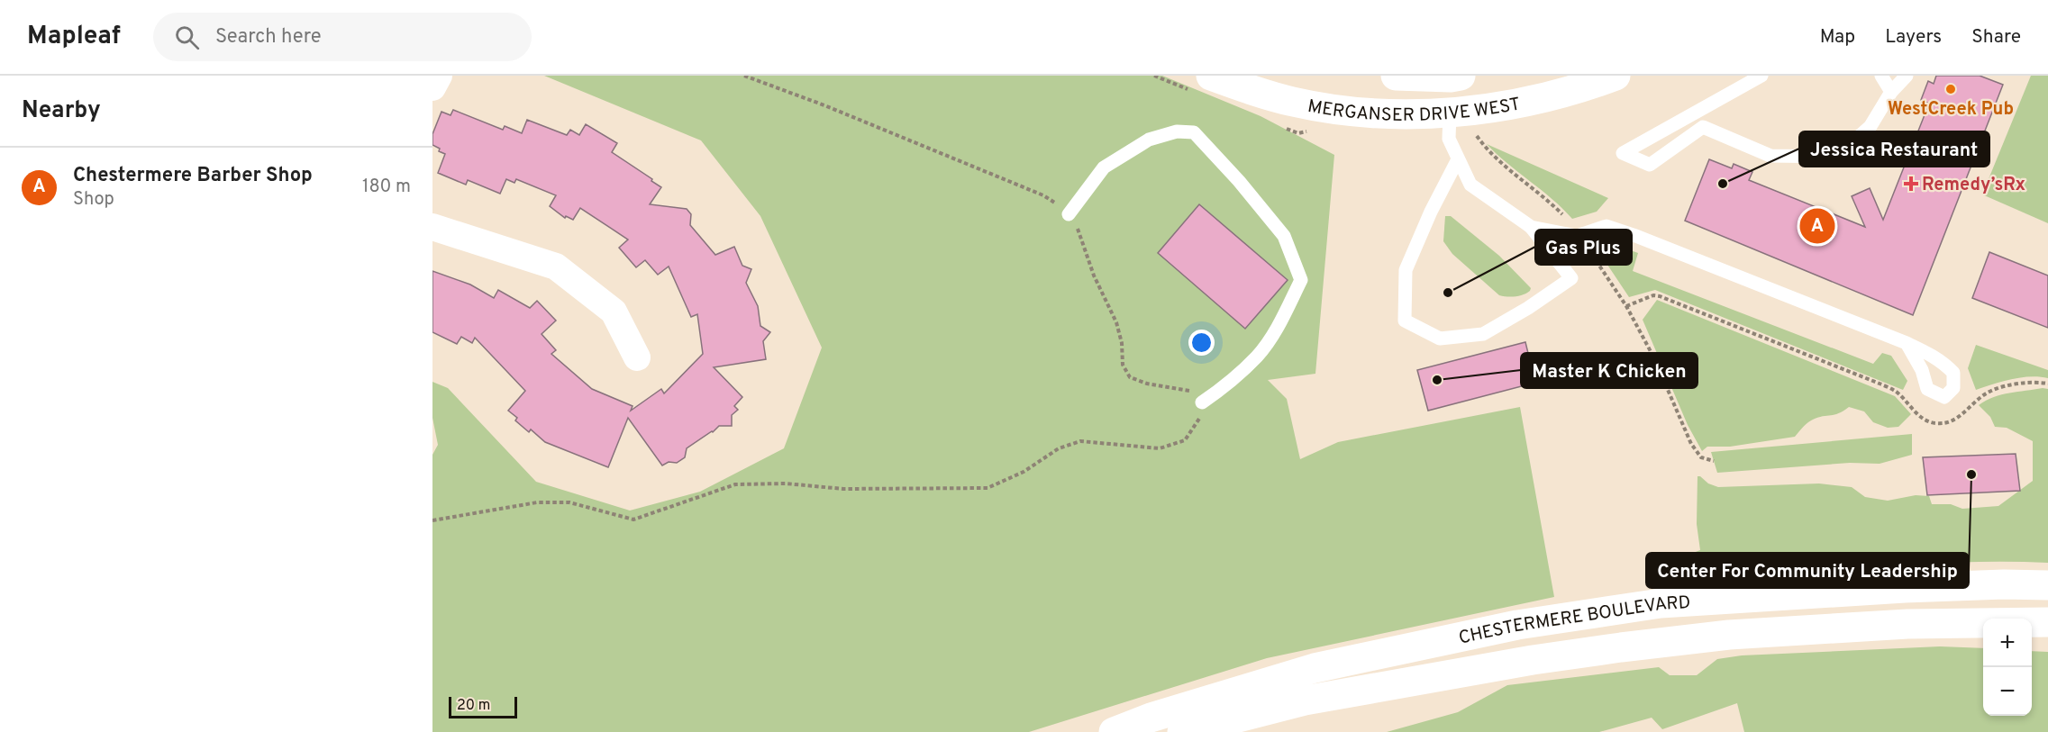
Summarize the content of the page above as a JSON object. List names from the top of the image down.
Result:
{
  "streets": {
    "main road": ["MERGANSER DRIVE WEST", "CHESTERMERE BOULEVARD"]
  },
  "places": {
    "other": [
      "WestCreek Pub",
      "Jessica Restaurant",
      "Gas Plus",
      "Master K Chicken",
      "Center For Community Leadership"
    ],
    "health": ["Remedy’sRx"]
  },
  "scale_bar": "20 m",
  "page": {
    "header": "Mapleaf",
    "search": "Search here",
    "nav": ["Map", "Layers", "Share"],
    "heading": "Nearby",
    "list": [
      {
        "mark": "A",
        "name": "Chestermere Barber Shop",
        "note": "Shop",
        "value": "180 m"
      }
    ],
    "pins": "A",
    "map_buttons": ["+", "−"],
    "scale": "20 m"
  }
}
